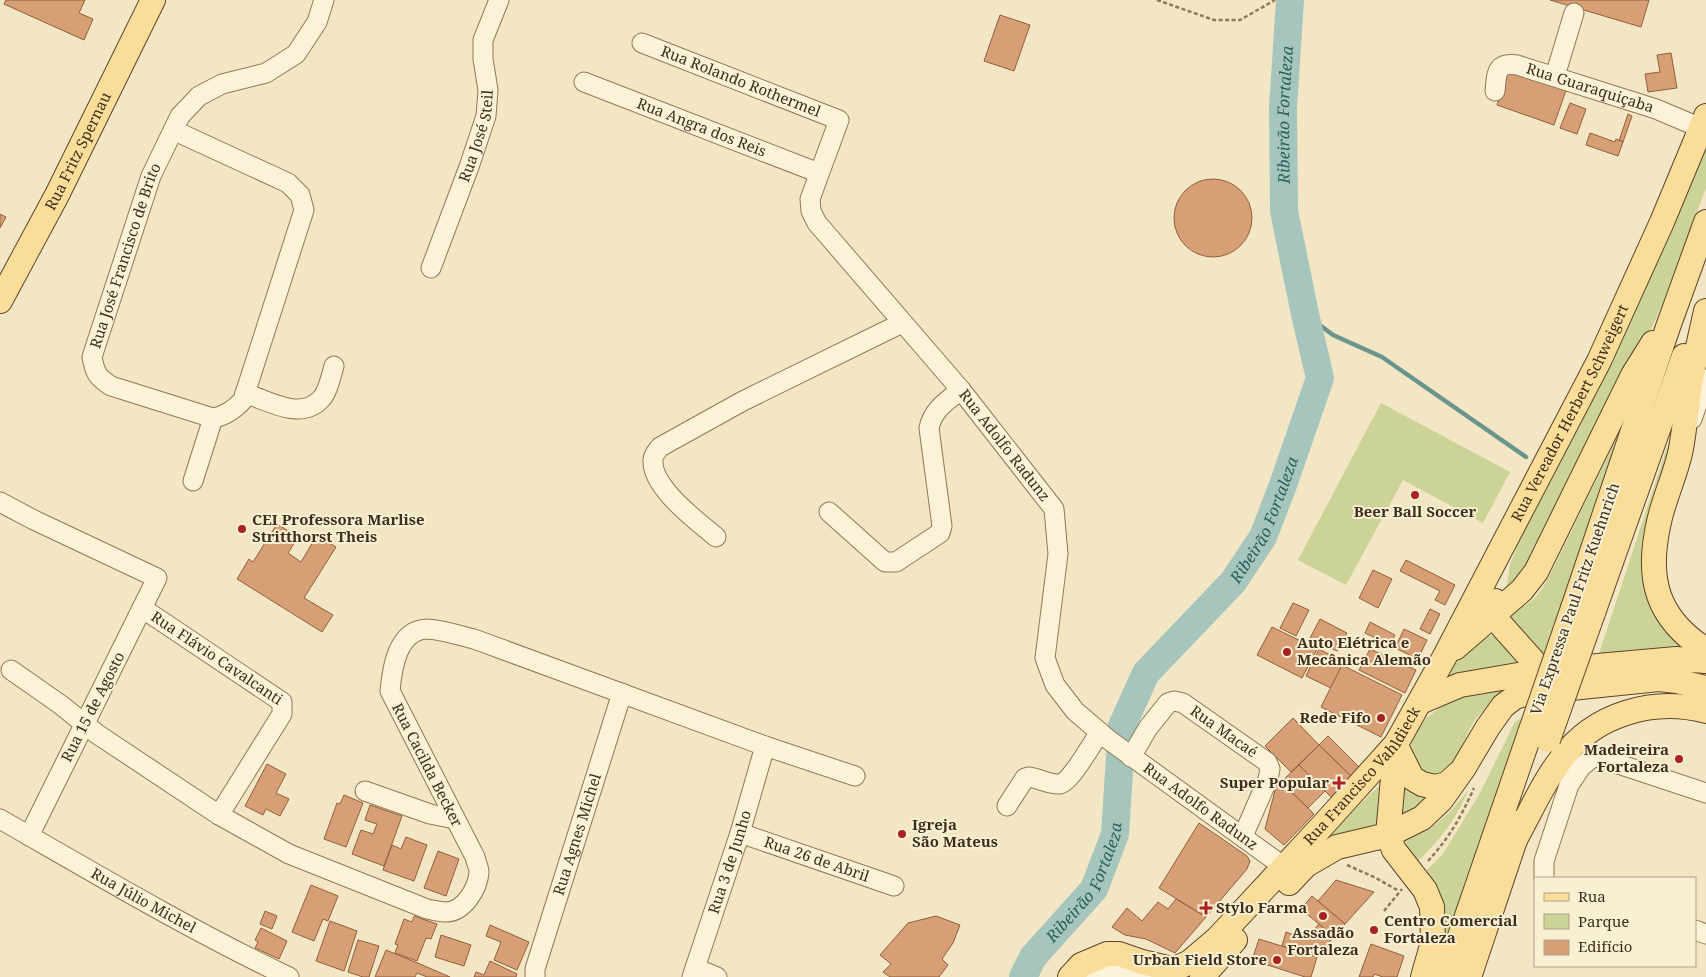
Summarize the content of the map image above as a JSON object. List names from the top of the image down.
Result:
{
  "streets": {
    "main road": [
      "Rua Fritz Spernau",
      "Rua Vereador Herbert Schweigert",
      "Via Expressa Paul Fritz Kuehnrich",
      "Rua Francisco Vahldieck"
    ],
    "street": [
      "Rua Rolando Rothermel",
      "Rua Guaraquiçaba",
      "Rua Angra dos Reis",
      "Rua José Steil",
      "Rua José Francisco de Brito",
      "Rua Adolfo Radunz",
      "Rua Flávio Cavalcanti",
      "Rua 15 de Agosto",
      "Rua Macaé",
      "Rua Cacilda Becker",
      "Rua Agnes Michel",
      "Rua 26 de Abril",
      "Rua 3 de Junho",
      "Rua Júlio Michel"
    ]
  },
  "crossings": [
    ["Rua Rolando Rothermel", "Rua Adolfo Radunz"],
    ["Rua Guaraquiçaba", "Rua Vereador Herbert Schweigert"],
    ["Rua Angra dos Reis", "Rua Adolfo Radunz"],
    ["Rua Vereador Herbert Schweigert", "Rua Francisco Vahldieck"],
    ["Rua Adolfo Radunz", "Rua Macaé"],
    ["Rua Adolfo Radunz", "Rua Francisco Vahldieck"],
    ["Rua Flávio Cavalcanti", "Rua 15 de Agosto"],
    ["Rua Flávio Cavalcanti", "Rua Cacilda Becker"],
    ["Rua 15 de Agosto", "Rua Cacilda Becker"],
    ["Rua 15 de Agosto", "Rua Júlio Michel"],
    ["Rua Cacilda Becker", "Rua Agnes Michel"],
    ["Rua Cacilda Becker", "Rua 3 de Junho"],
    ["Rua 26 de Abril", "Rua 3 de Junho"]
  ],
  "water": ["Ribeirão Fortaleza"],
  "places": {
    "other": [
      "Beer Ball Soccer",
      "CEI Professora Marlise Stritthorst Theis",
      "Auto Elétrica e Mecânica Alemão",
      "Rede Fifo",
      "Madeireira Fortaleza",
      "Igreja São Mateus",
      "Assadão Fortaleza",
      "Centro Comercial Fortaleza",
      "Urban Field Store"
    ],
    "health": ["Super Popular", "Stylo Farma"]
  },
  "legend": ["Rua", "Parque", "Edifício"]
}
